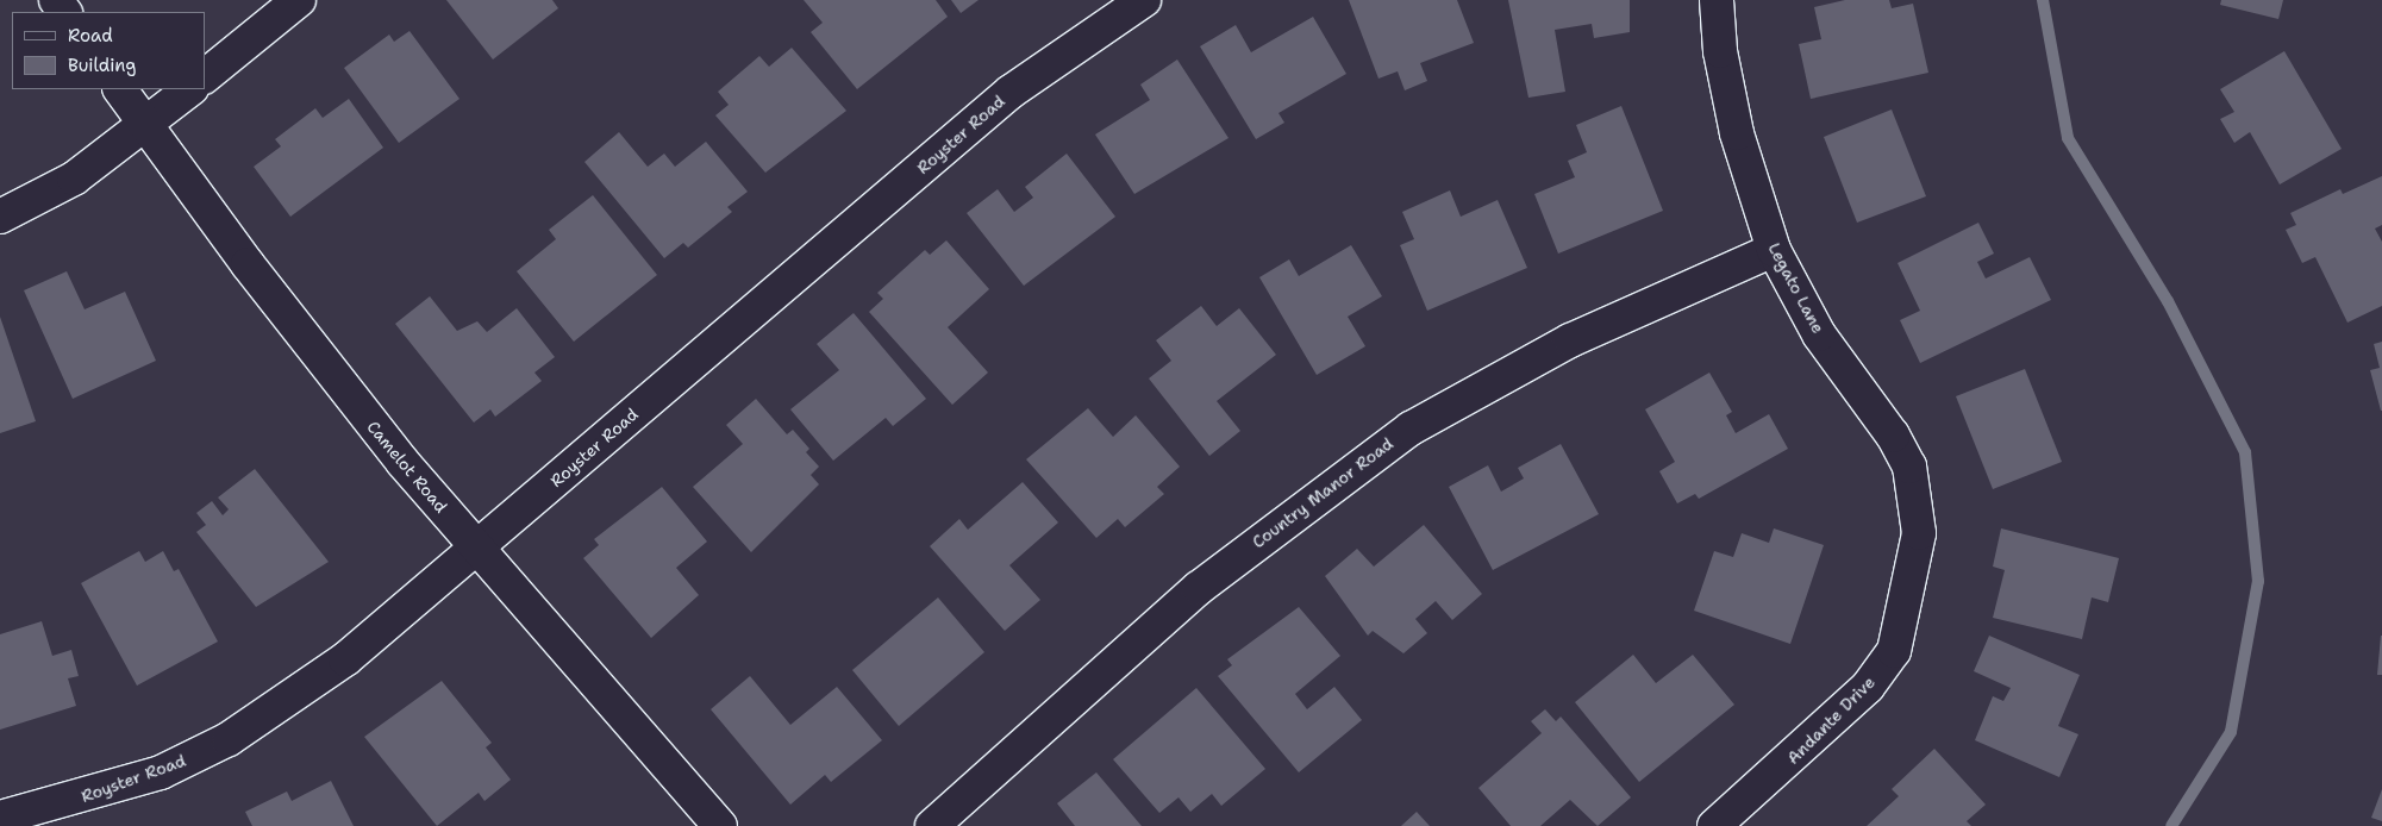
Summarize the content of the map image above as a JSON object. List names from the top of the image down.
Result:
{
  "streets": {
    "street": [
      "Royster Road",
      "Legato Lane",
      "Camelot Road",
      "Country Manor Road",
      "Andante Drive"
    ]
  },
  "crossings": [
    ["Royster Road", "Camelot Road"],
    ["Legato Lane", "Country Manor Road"],
    ["Legato Lane", "Andante Drive"]
  ],
  "legend": ["Road", "Building"]
}
